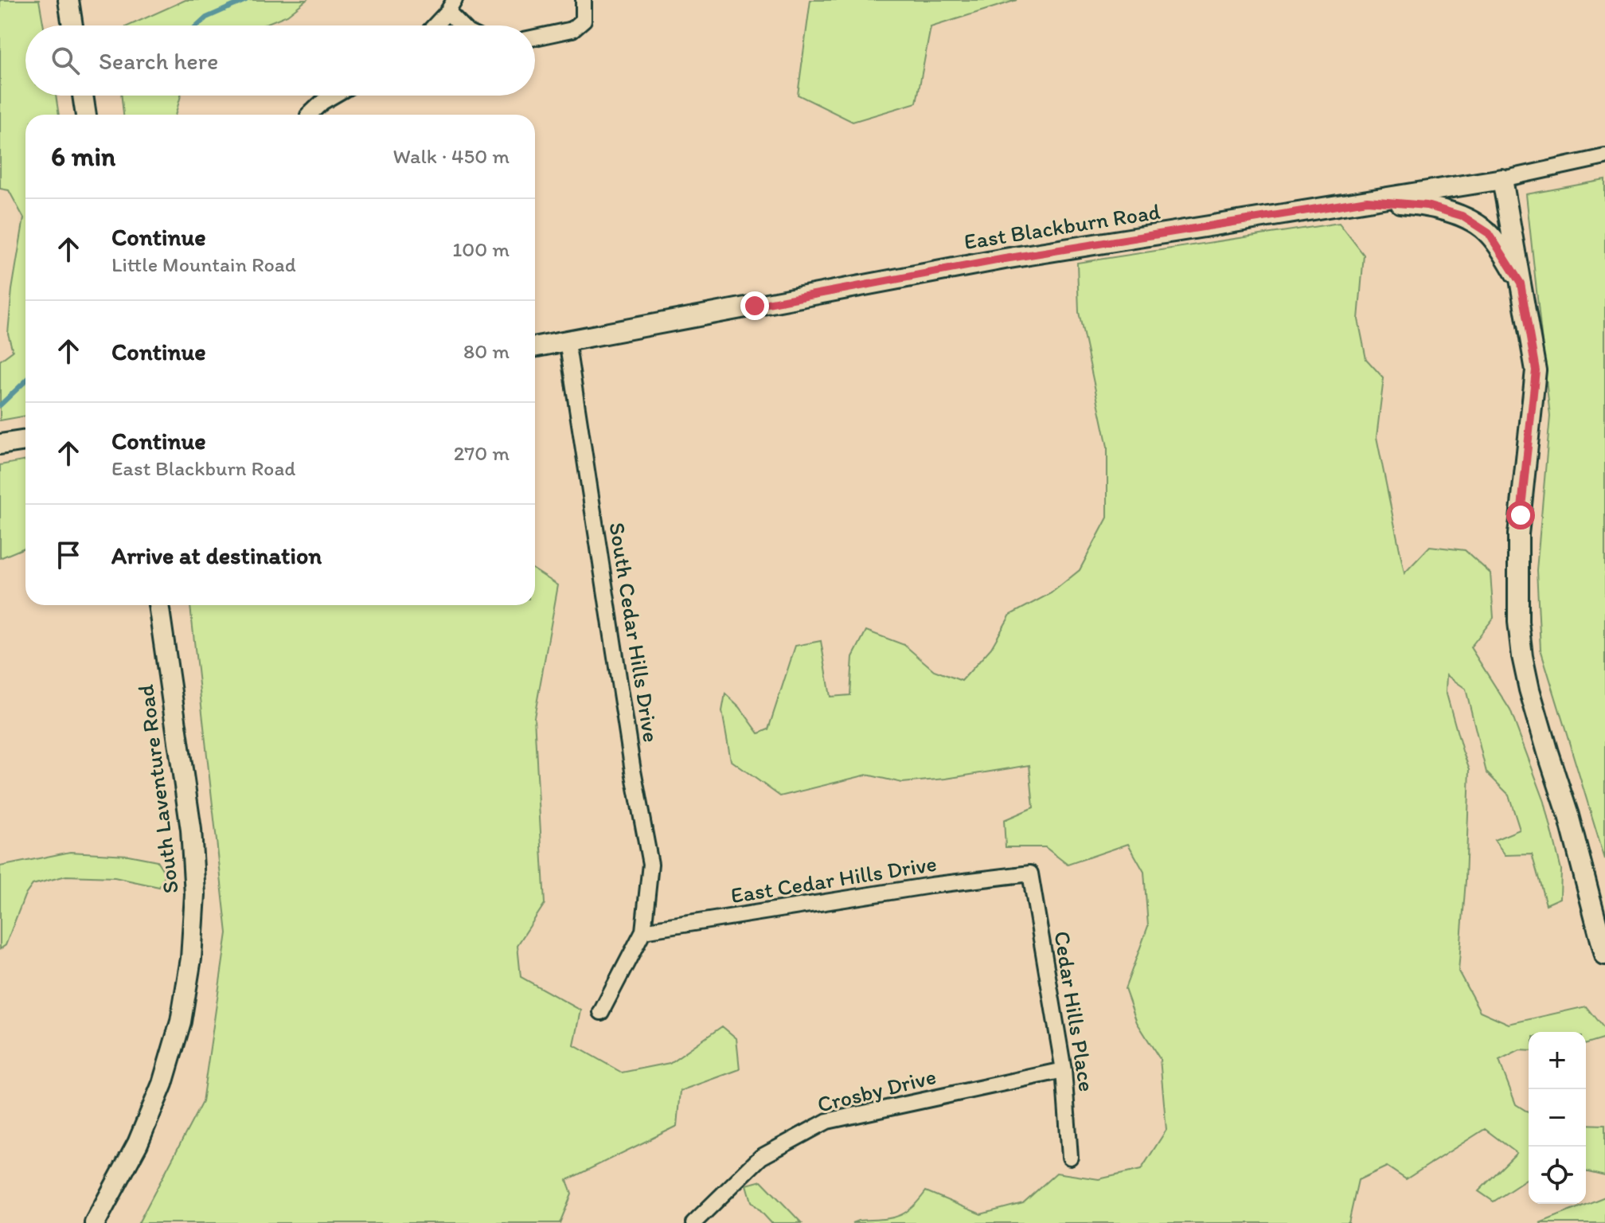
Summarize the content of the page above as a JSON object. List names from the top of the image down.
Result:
{
  "streets": {
    "street": [
      "East Blackburn Road",
      "South Cedar Hills Drive",
      "South Laventure Road",
      "East Cedar Hills Drive",
      "Cedar Hills Place",
      "Crosby Drive"
    ]
  },
  "crossings": [
    ["East Blackburn Road", "South Cedar Hills Drive"],
    ["South Cedar Hills Drive", "East Cedar Hills Drive"],
    ["East Cedar Hills Drive", "Cedar Hills Place"],
    ["Cedar Hills Place", "Crosby Drive"]
  ],
  "page": {
    "search": "Search here",
    "heading": ["6 min", "Walk · 450 m"],
    "list": [
      ["Continue", "Little Mountain Road", "100 m"],
      ["Continue", "80 m"],
      ["Continue", "East Blackburn Road", "270 m"],
      "Arrive at destination"
    ],
    "map_buttons": ["+", "−"]
  }
}
